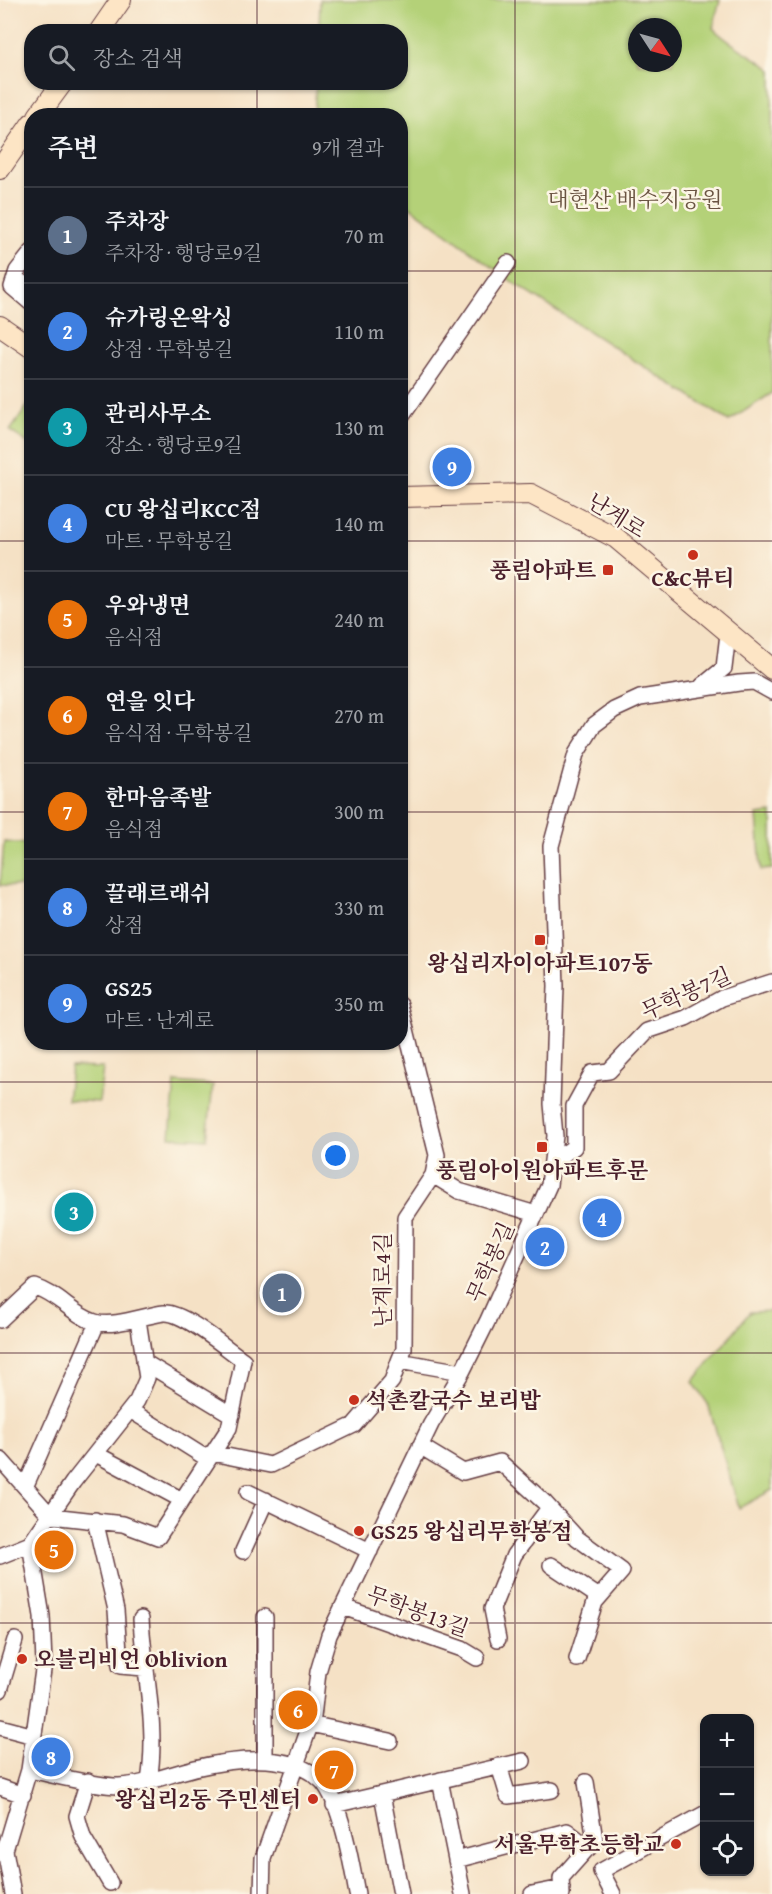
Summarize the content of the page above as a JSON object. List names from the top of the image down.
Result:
{
  "streets": {
    "main road": ["난계로"],
    "street": [
      "무학봉7길",
      "무학봉길",
      "난계로4길",
      "무학봉13길"
    ]
  },
  "crossings": [
    ["난계로", "무학봉길"],
    ["무학봉7길", "무학봉길"],
    ["무학봉길", "난계로4길"],
    ["무학봉길", "무학봉13길"]
  ],
  "parks": ["대현산 배수지공원"],
  "places": {
    "other": [
      "C&C뷰티",
      "석촌칼국수 보리밥",
      "GS25 왕십리무학봉점",
      "오블리비언 Oblivion",
      "왕십리2동 주민센터",
      "서울무학초등학교"
    ],
    "transit": ["풍림아파트", "왕십리자이아파트107동", "풍림아이원아파트후문"]
  },
  "north": "bottom right",
  "page": {
    "search": "장소 검색",
    "heading": ["주변", "9개 결과"],
    "list": [
      {
        "mark": "1",
        "name": "주차장",
        "note": "주차장 · 행당로9길",
        "value": "70 m"
      },
      {
        "mark": "2",
        "name": "슈가링온왁싱",
        "note": "상점 · 무학봉길",
        "value": "110 m"
      },
      {
        "mark": "3",
        "name": "관리사무소",
        "note": "장소 · 행당로9길",
        "value": "130 m"
      },
      {
        "mark": "4",
        "name": "CU 왕십리KCC점",
        "note": "마트 · 무학봉길",
        "value": "140 m"
      },
      {
        "mark": "5",
        "name": "우와냉면",
        "note": "음식점",
        "value": "240 m"
      },
      {
        "mark": "6",
        "name": "연을 잇다",
        "note": "음식점 · 무학봉길",
        "value": "270 m"
      },
      {
        "mark": "7",
        "name": "한마음족발",
        "note": "음식점",
        "value": "300 m"
      },
      {
        "mark": "8",
        "name": "끌래르래쉬",
        "note": "상점",
        "value": "330 m"
      },
      {
        "mark": "9",
        "name": "GS25",
        "note": "마트 · 난계로",
        "value": "350 m"
      }
    ],
    "pins": [
      "9",
      "3",
      "4",
      "2",
      "1",
      "5",
      "6",
      "8",
      "7"
    ],
    "map_buttons": ["+", "−"]
  }
}
